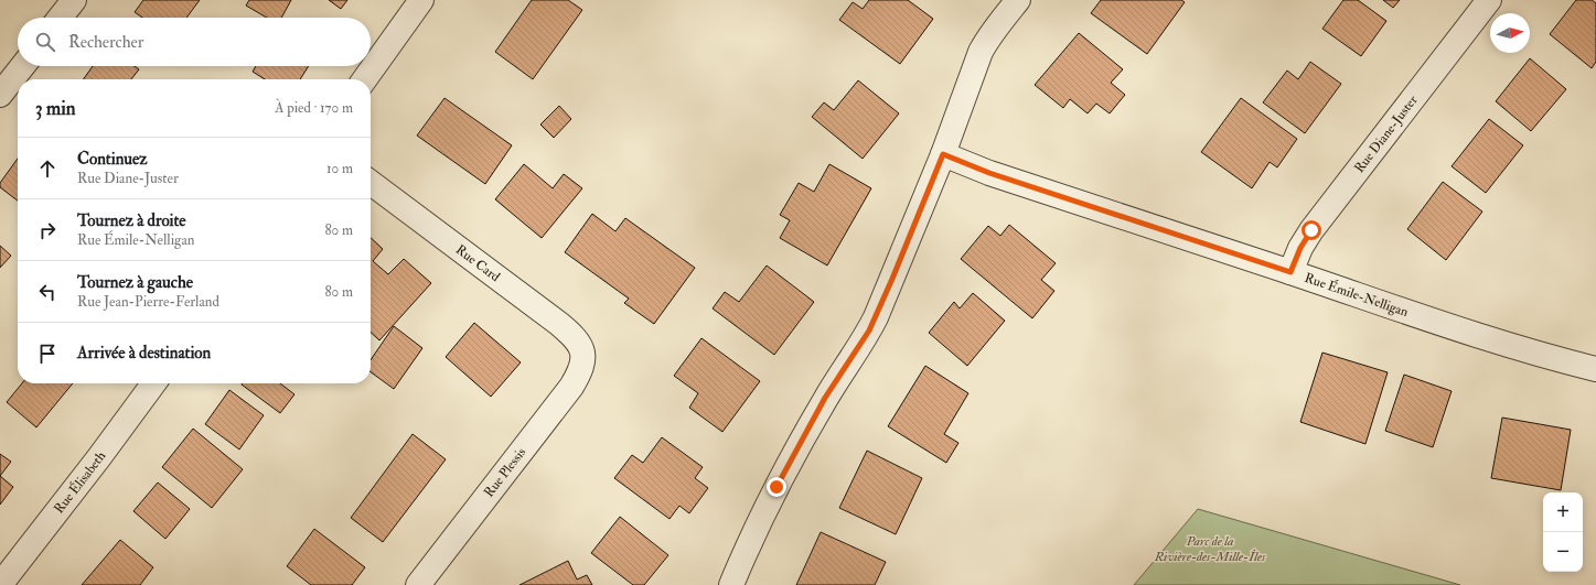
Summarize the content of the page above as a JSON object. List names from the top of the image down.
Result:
{
  "streets": {
    "street": [
      "Rue Diane-Juster",
      "Rue Card",
      "Rue Émile-Nelligan",
      "Rue Plessis",
      "Rue Élisabeth"
    ]
  },
  "crossings": [
    ["Rue Diane-Juster", "Rue Émile-Nelligan"],
    ["Rue Card", "Rue Plessis"]
  ],
  "parks": ["Parc de la Rivière-des-Mille-Îles"],
  "north": "right",
  "page": {
    "search": "Rechercher",
    "heading": ["3 min", "À pied · 170 m"],
    "list": [
      ["Continuez", "Rue Diane-Juster", "10 m"],
      ["Tournez à droite", "Rue Émile-Nelligan", "80 m"],
      ["Tournez à gauche", "Rue Jean-Pierre-Ferland", "80 m"],
      "Arrivée à destination"
    ],
    "map_buttons": ["+", "−"]
  }
}
